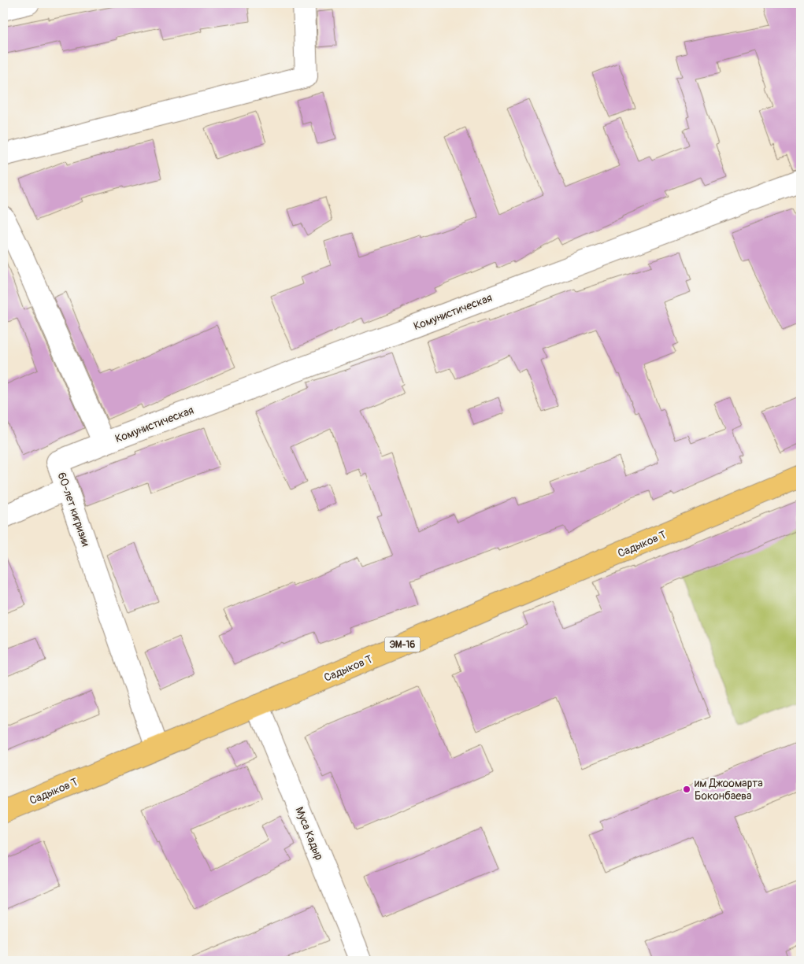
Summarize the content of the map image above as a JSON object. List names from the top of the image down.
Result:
{
  "streets": {
    "highway": ["Садыков Т", "ЭМ-16"],
    "street": ["Комунистическая", "60-лет кигризии", "Муса Кадыр"]
  },
  "crossings": [
    ["Комунистическая", "60-лет кигризии"],
    ["60-лет кигризии", "Садыков Т"],
    ["Садыков Т", "Муса Кадыр"]
  ],
  "places": ["им Джоомарта Боконбаева"]
}
